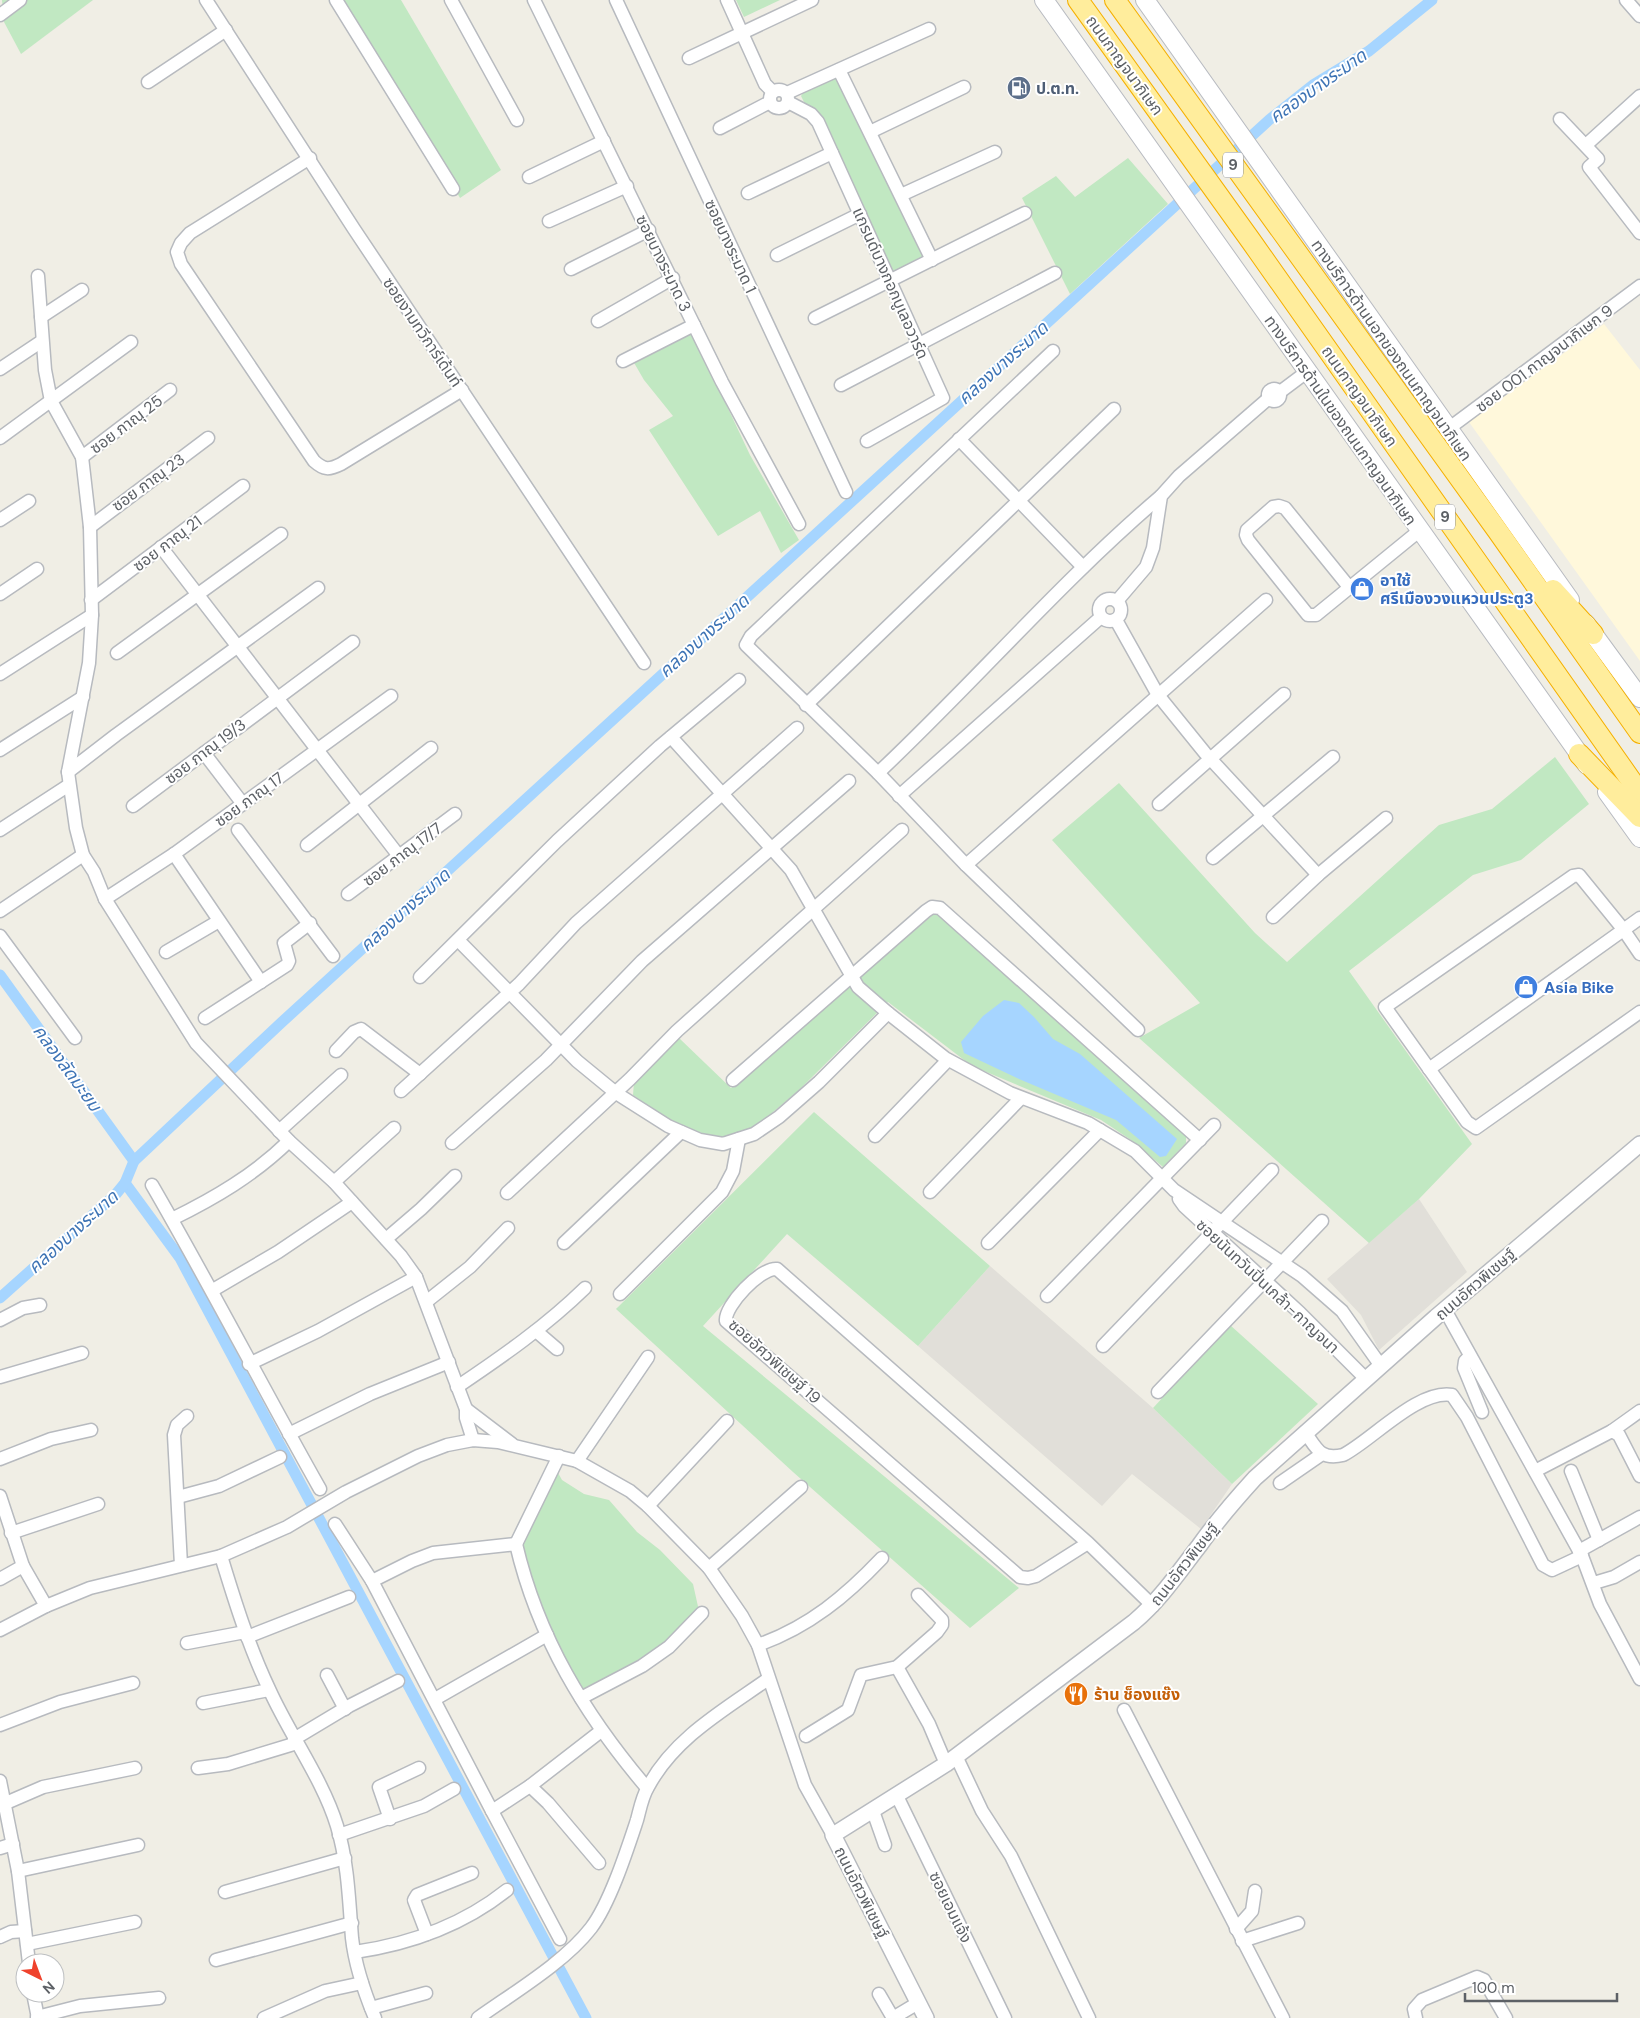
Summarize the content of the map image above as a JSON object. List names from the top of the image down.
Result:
{
  "streets": {
    "highway": ["ถนนกาญจนาภิเษก", "9"],
    "main road": ["ทางบริการด้านนอกของถนนกาญจนาภิเษก", "ทางบริการด้านในของถนนกาญจนาภิเษก"],
    "street": [
      "ซอยบางระมาด 1",
      "ซอยบางระมาด 3",
      "แกรนด์บางกอกบูเลอวาร์ด",
      "ซอยงามทวีการ์เด้นท์",
      "ซอย 001 กาญจนาภิเษก 9",
      "ซอย ภาณุ 25",
      "ซอย ภาณุ 23",
      "ซอย ภาณุ 21",
      "ซอย ภาณุ 19/3",
      "ซอย ภาณุ 17",
      "ซอย ภาณุ 17/7",
      "ถนนอัศวพิเชษฐ์",
      "ซอยนันทวันปิ่นเกล้า-กาญจนา",
      "ซอยอัศวพิเชษฐ์ 19",
      "ซอยเอมแจ้ง"
    ]
  },
  "crossings": [
    ["ทางบริการด้านนอกของถนนกาญจนาภิเษก", "ซอย 001 กาญจนาภิเษก 9"],
    ["ถนนอัศวพิเชษฐ์", "ซอยนันทวันปิ่นเกล้า-กาญจนา"],
    ["ถนนอัศวพิเชษฐ์", "ซอยอัศวพิเชษฐ์ 19"],
    ["ถนนอัศวพิเชษฐ์", "ซอยเอมแจ้ง"]
  ],
  "water": ["คลองบางระมาด", "คลองลัดมะยม"],
  "places": {
    "fuel station": ["ป.ต.ท."],
    "shop": ["อาใช้ ศรีเมืองวงแหวนประตู3", "Asia Bike"],
    "restaurant": ["ร้าน ช็องแช๊ง"]
  },
  "scale_bar": "100 m",
  "north": "bottom right"
}
